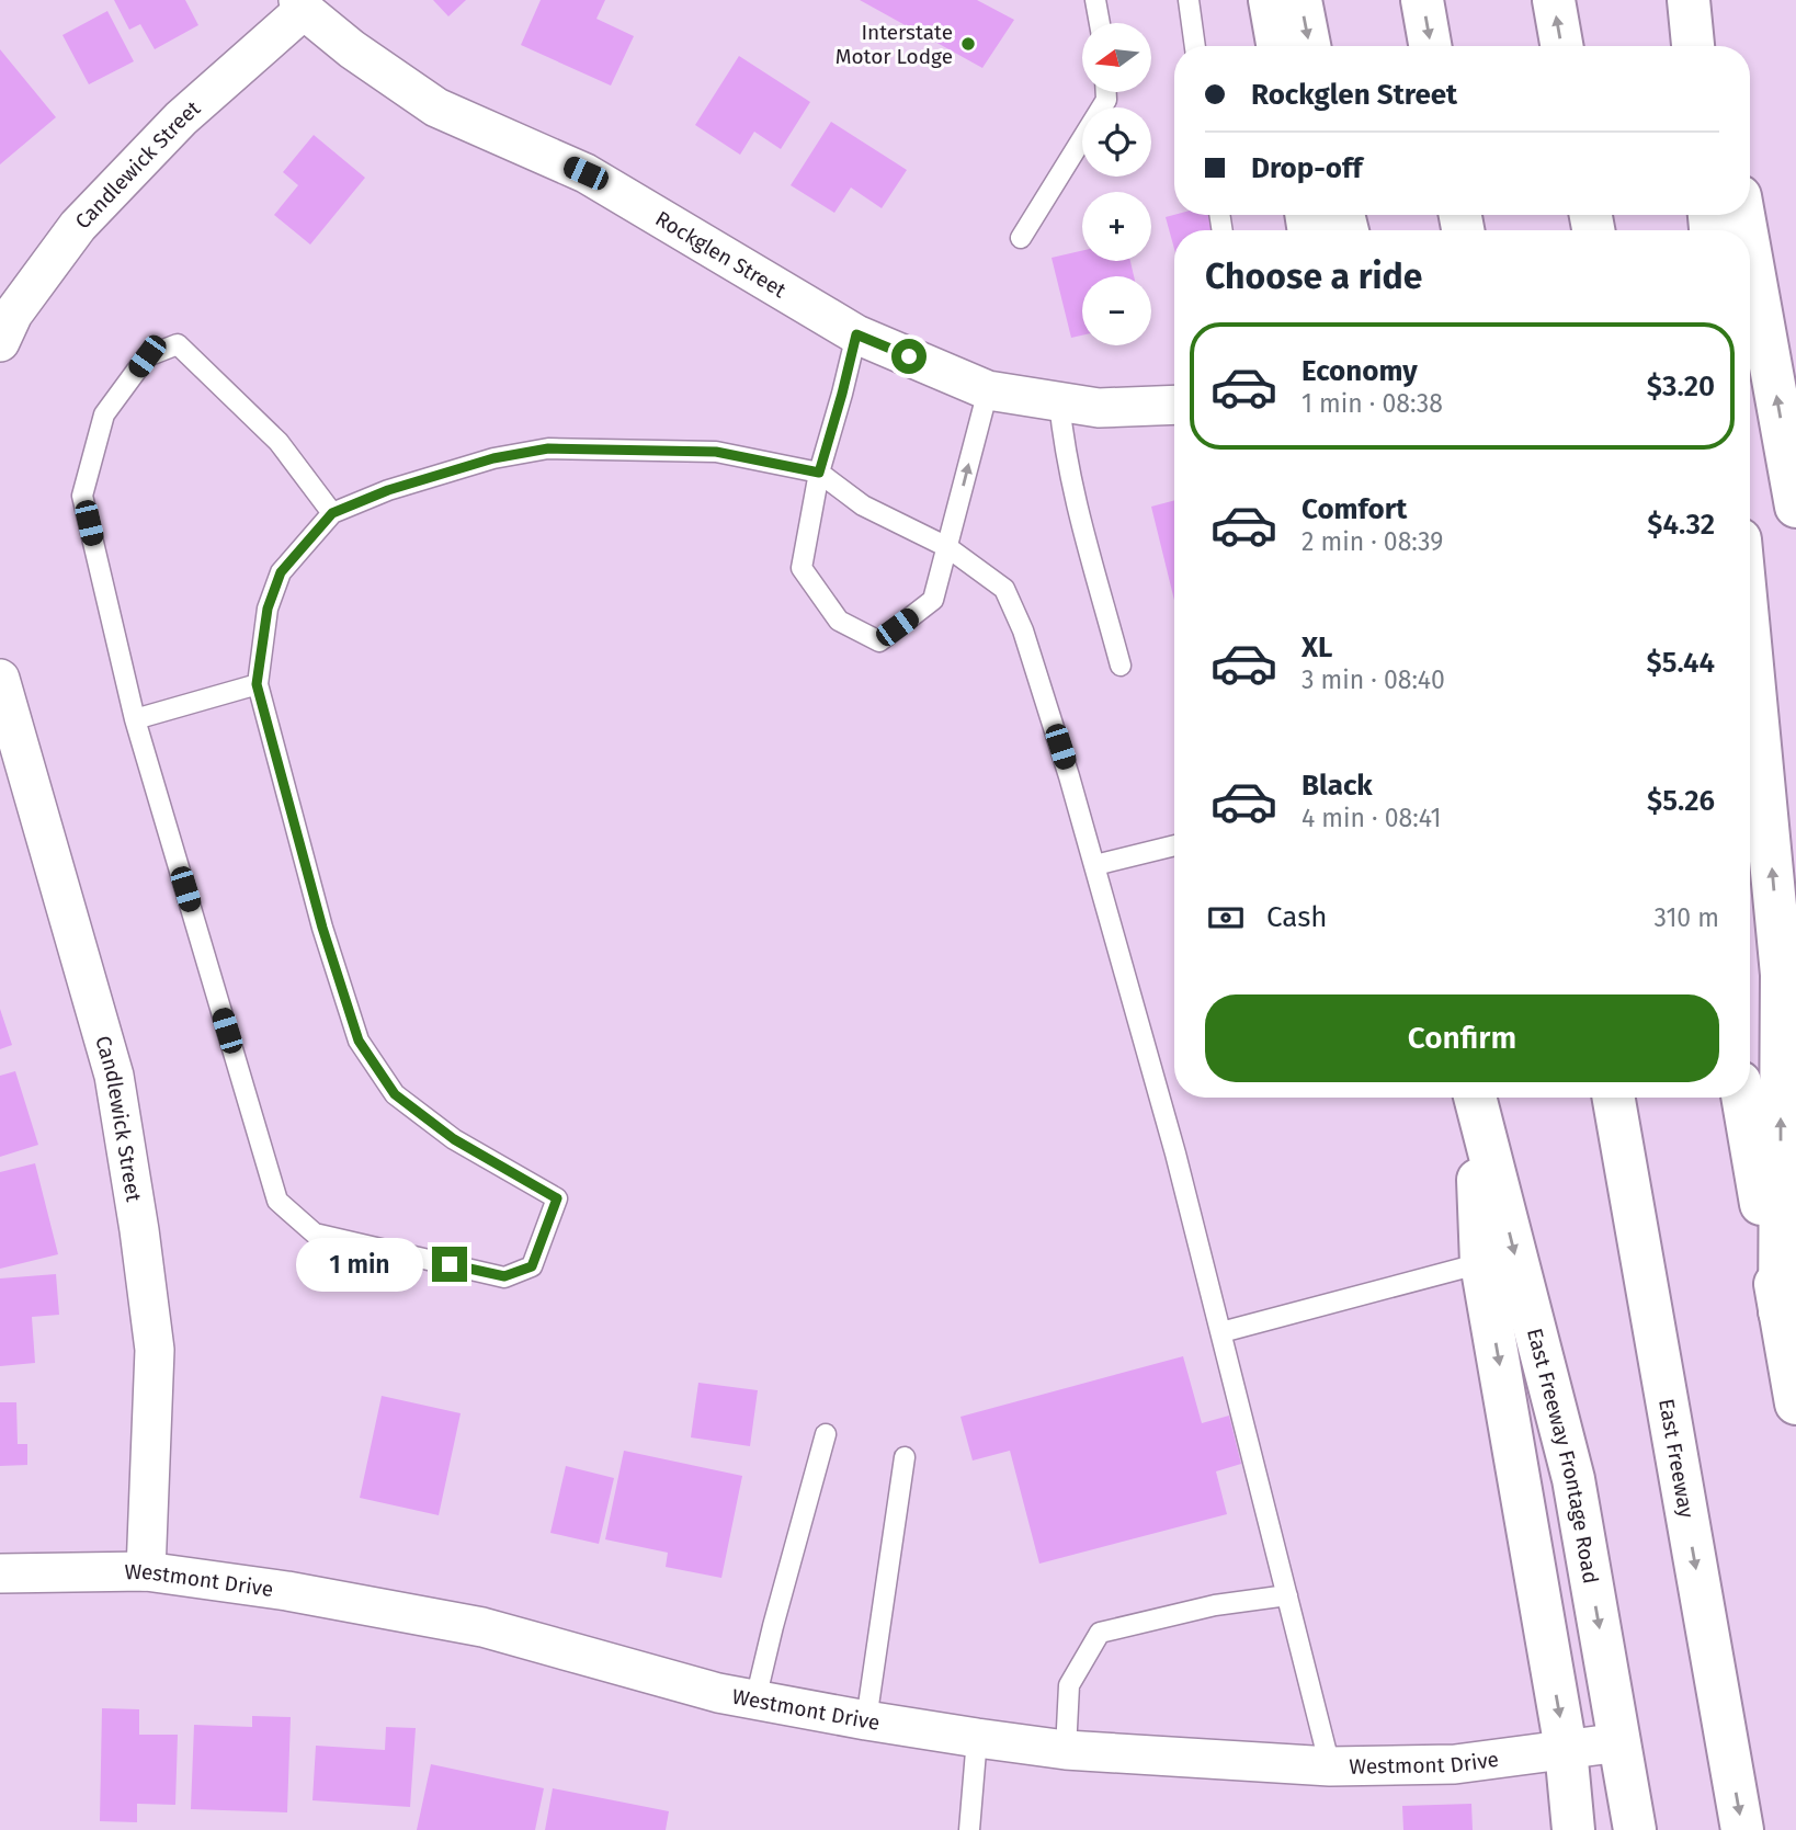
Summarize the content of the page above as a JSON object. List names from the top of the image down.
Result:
{
  "streets": {
    "main road": ["East Freeway Frontage Road", "East Freeway"],
    "street": ["Candlewick Street", "Rockglen Street", "Westmont Drive"]
  },
  "crossings": [
    ["Candlewick Street", "Rockglen Street"],
    ["Candlewick Street", "Westmont Drive"],
    ["East Freeway Frontage Road", "Westmont Drive"]
  ],
  "places": ["Interstate Motor Lodge"],
  "north": "left",
  "page": {
    "map_buttons": ["+", "−"],
    "banner": ["Rockglen Street", "Drop-off"],
    "heading": "Choose a ride",
    "list": [
      {
        "name": "Economy",
        "note": "1 min · 08:38",
        "value": "$3.20"
      },
      {
        "name": "Comfort",
        "note": "2 min · 08:39",
        "value": "$4.32"
      },
      {
        "name": "XL",
        "note": "3 min · 08:40",
        "value": "$5.44"
      },
      {
        "name": "Black",
        "note": "4 min · 08:41",
        "value": "$5.26"
      }
    ],
    "pay": ["Cash", "310 m"],
    "buttons": "Confirm",
    "bubble": "1 min"
  }
}
